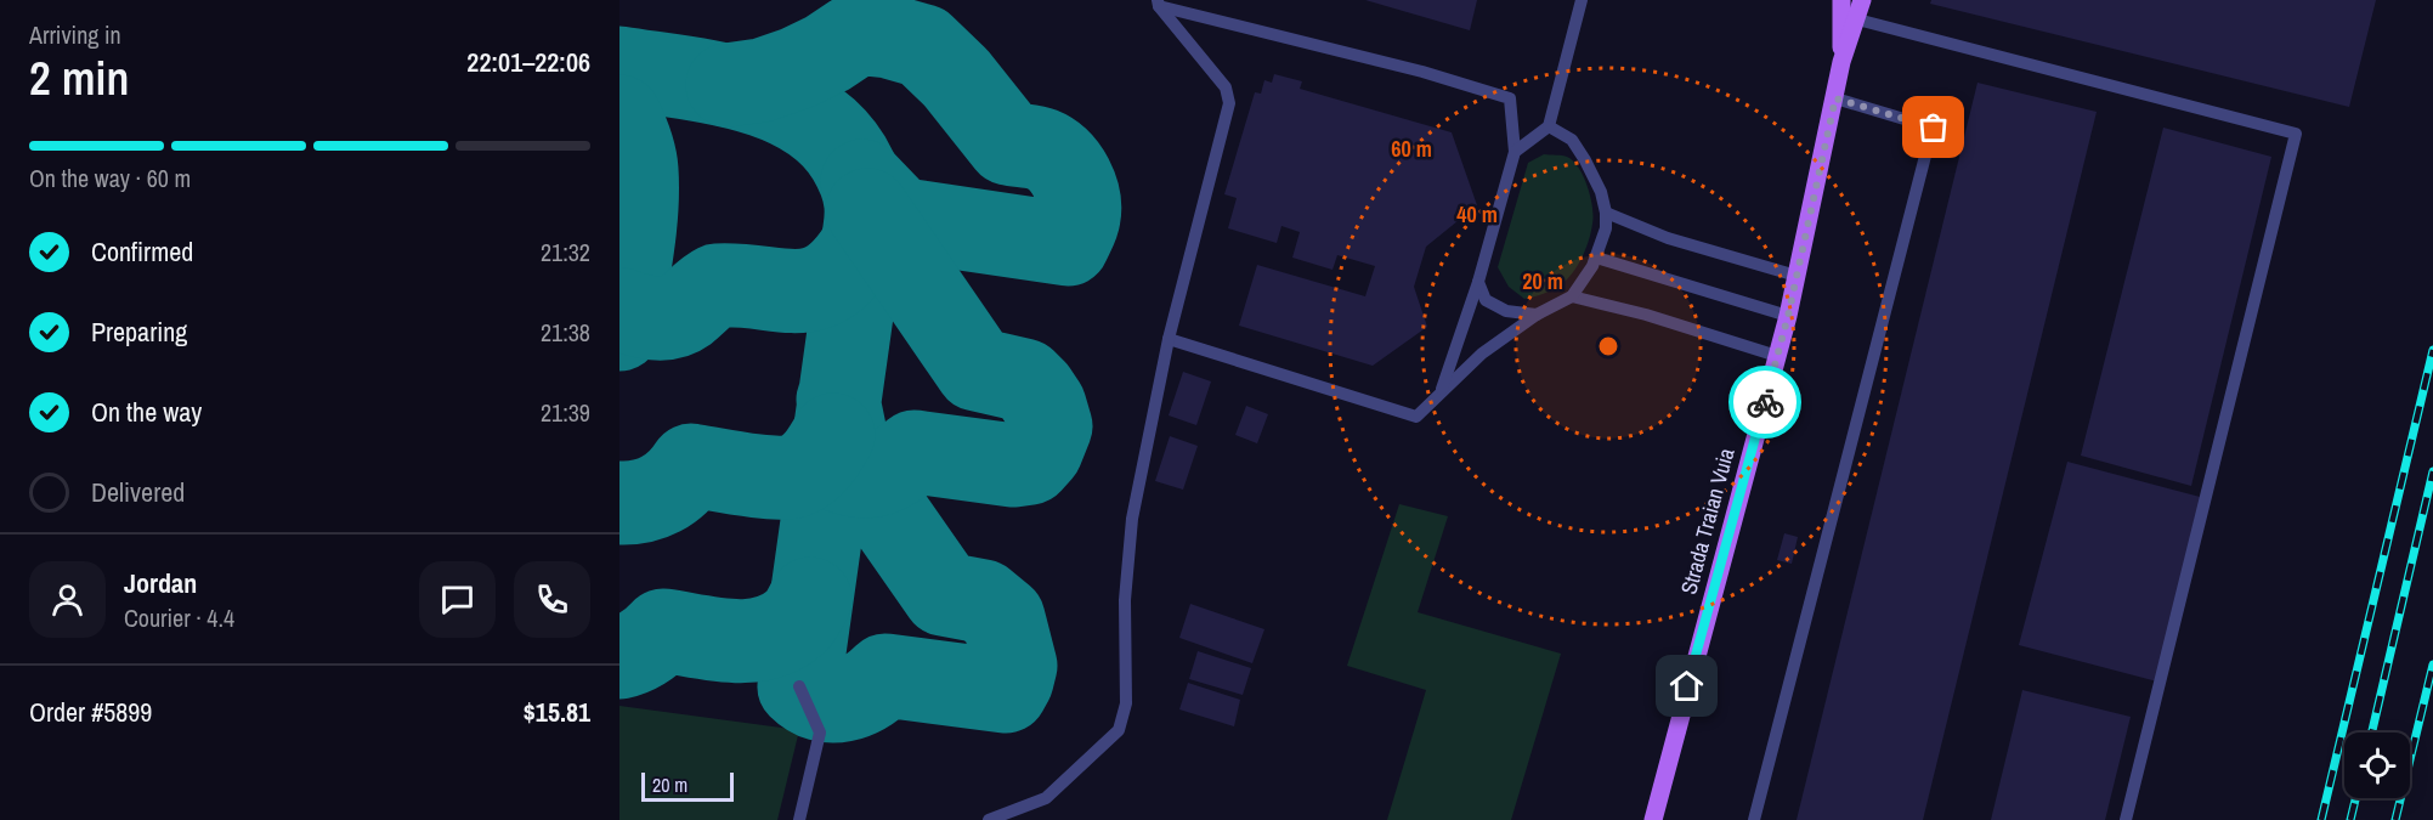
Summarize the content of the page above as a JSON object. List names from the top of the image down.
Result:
{
  "streets": {
    "main road": ["Strada Traian Vuia"]
  },
  "scale_bar": "20 m",
  "page": {
    "heading": ["2 min", "Arriving in", "22:01–22:06"],
    "panel": [
      "Jordan",
      "Courier · 4.4",
      "Order #5899",
      "$15.81"
    ],
    "bar": "On the way · 60 m",
    "list": [
      ["Confirmed", "21:32"],
      ["Preparing", "21:38"],
      ["On the way", "21:39"],
      "Delivered"
    ],
    "scale": "20 m"
  },
  "rings": ["60 m", "40 m", "20 m"]
}
